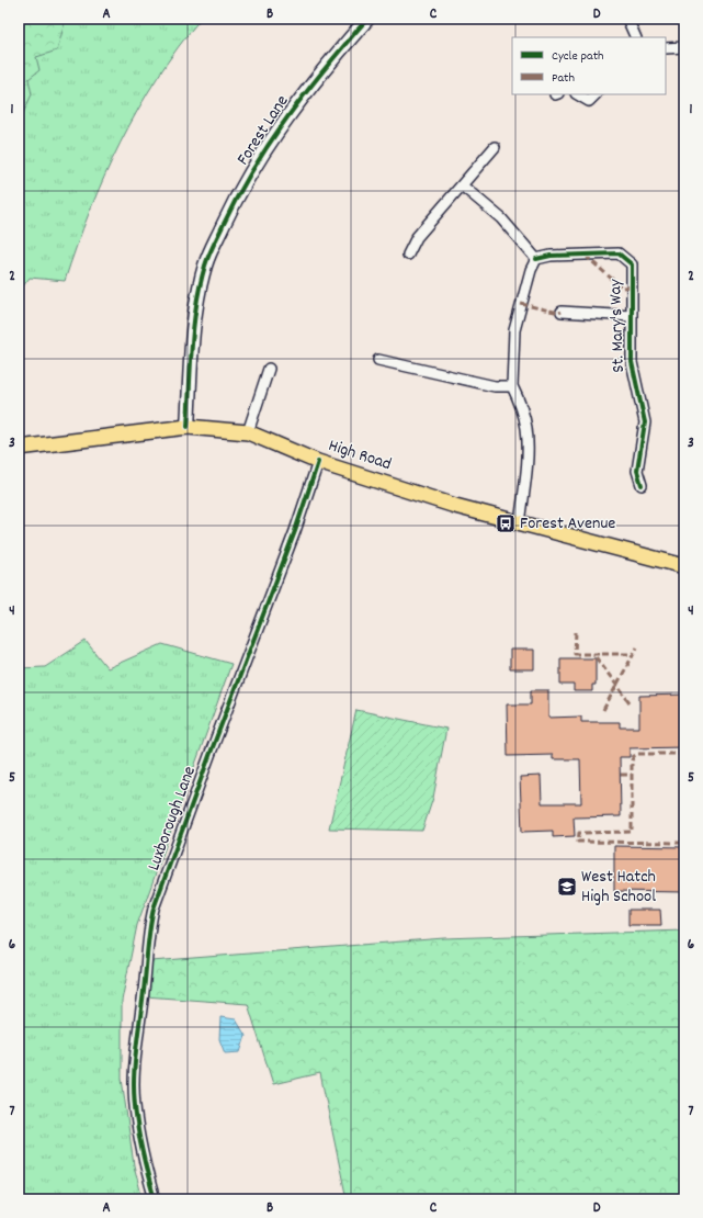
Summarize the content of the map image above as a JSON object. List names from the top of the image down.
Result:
{
  "streets": {
    "main road": ["High Road"],
    "street": ["Forest Lane", "St. Mary's Way", "Luxborough Lane"]
  },
  "crossings": [
    ["Forest Lane", "High Road"],
    ["High Road", "Luxborough Lane"]
  ],
  "places": {
    "bus stop": ["Forest Avenue"],
    "school or university": ["West Hatch High School"]
  },
  "legend": ["Cycle path", "Path"],
  "grid": {
    "columns": [
      "A",
      "B",
      "C",
      "D"
    ],
    "rows": [
      "1",
      "2",
      "3",
      "4",
      "5",
      "6",
      "7"
    ]
  }
}
